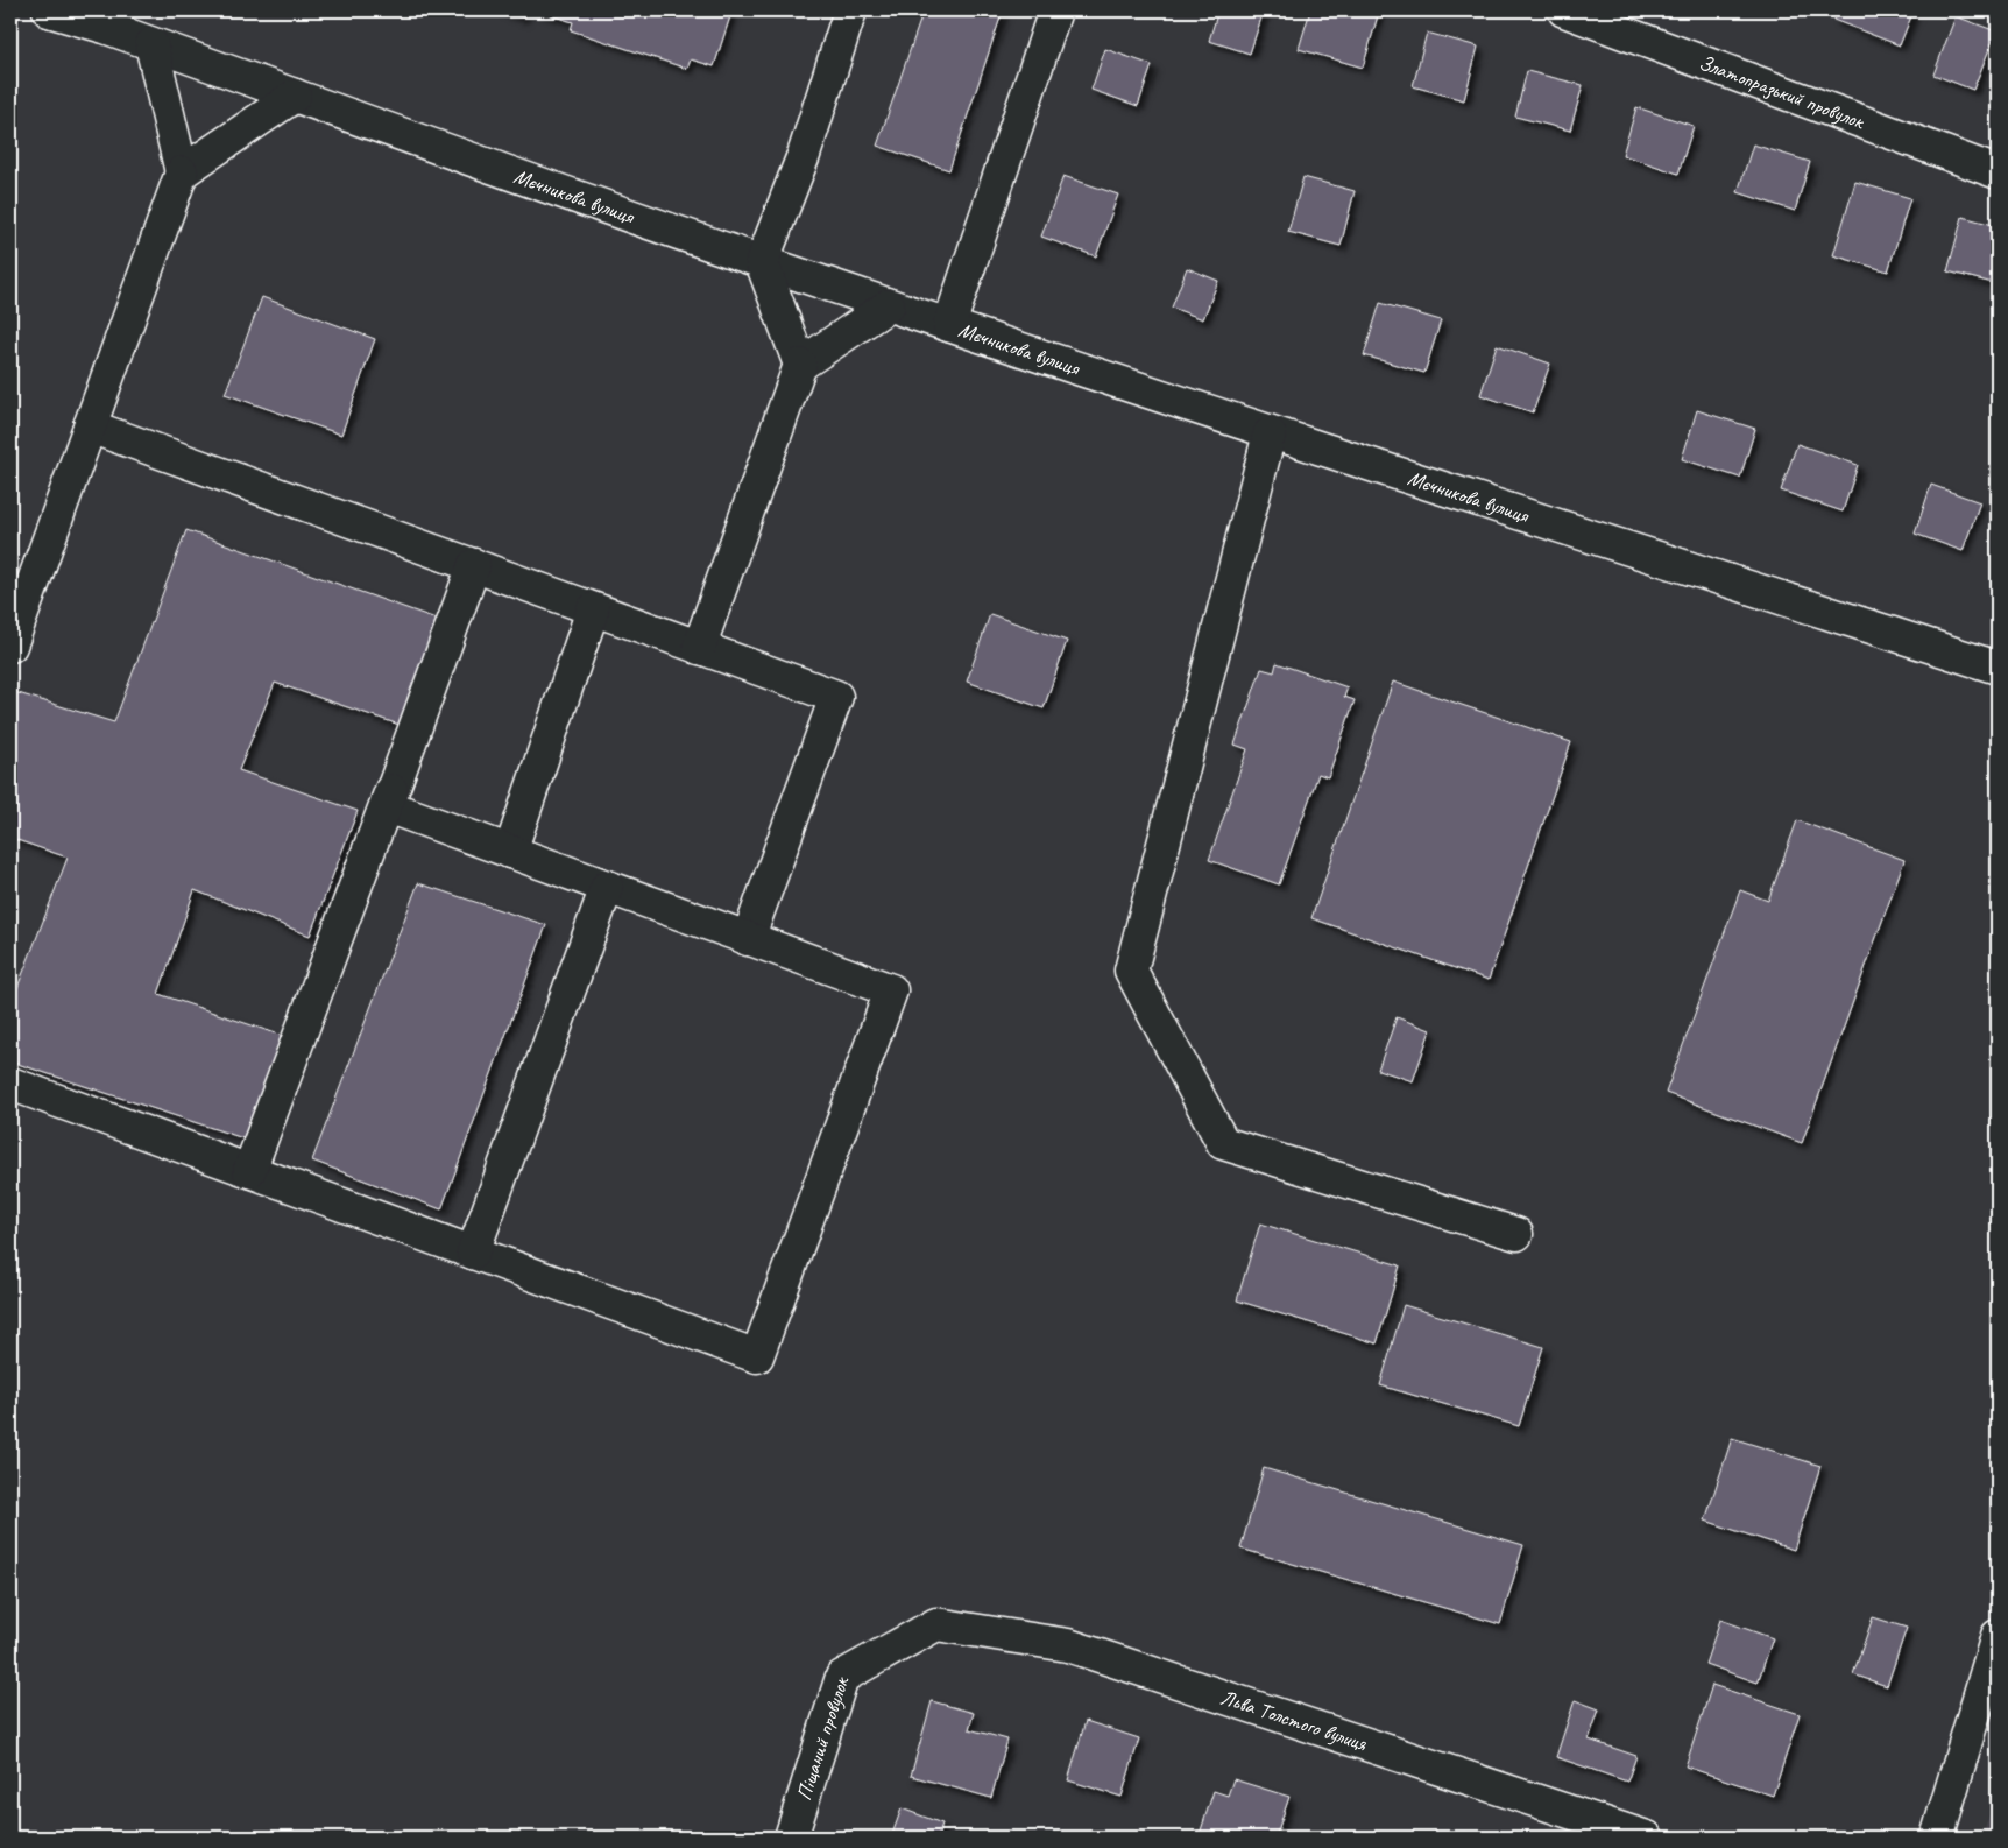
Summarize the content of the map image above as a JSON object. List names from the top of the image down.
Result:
{
  "streets": {
    "street": [
      "Златопразький провулок",
      "Мєчникова вулиця",
      "Льва Толстого вулиця",
      "Піщаний провулок"
    ]
  },
  "crossings": [
    ["Льва Толстого вулиця", "Піщаний провулок"]
  ]
}
